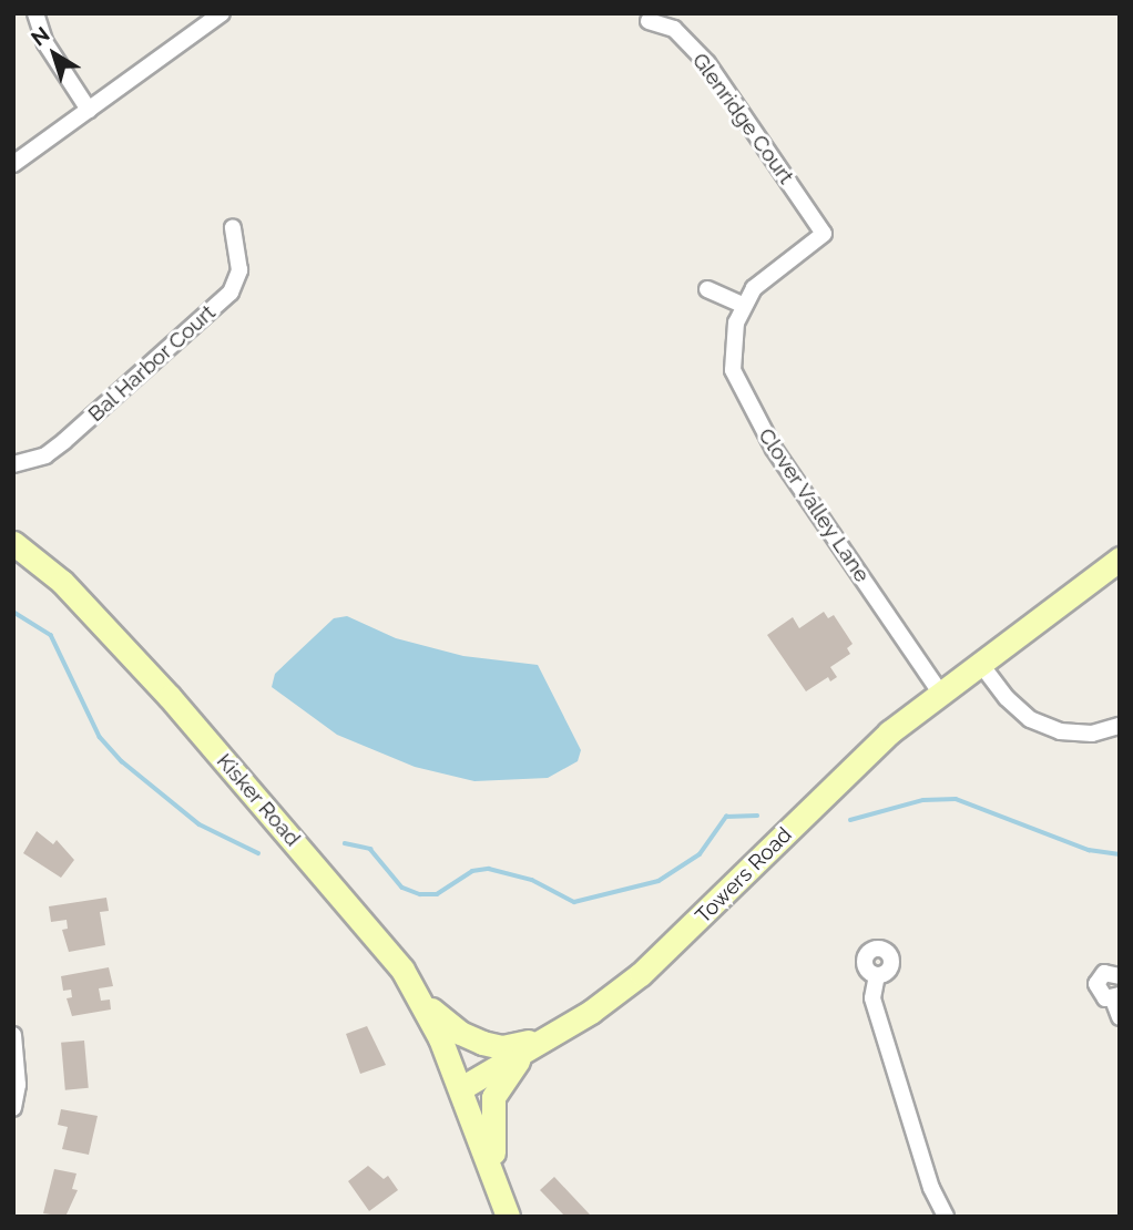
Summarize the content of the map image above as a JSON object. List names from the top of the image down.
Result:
{
  "streets": {
    "main road": ["Kisker Road", "Towers Road"],
    "street": ["Glenridge Court", "Bal Harbor Court", "Clover Valley Lane"]
  },
  "crossings": [
    ["Glenridge Court", "Clover Valley Lane"],
    ["Clover Valley Lane", "Towers Road"],
    ["Kisker Road", "Towers Road"]
  ],
  "north": "top left"
}
